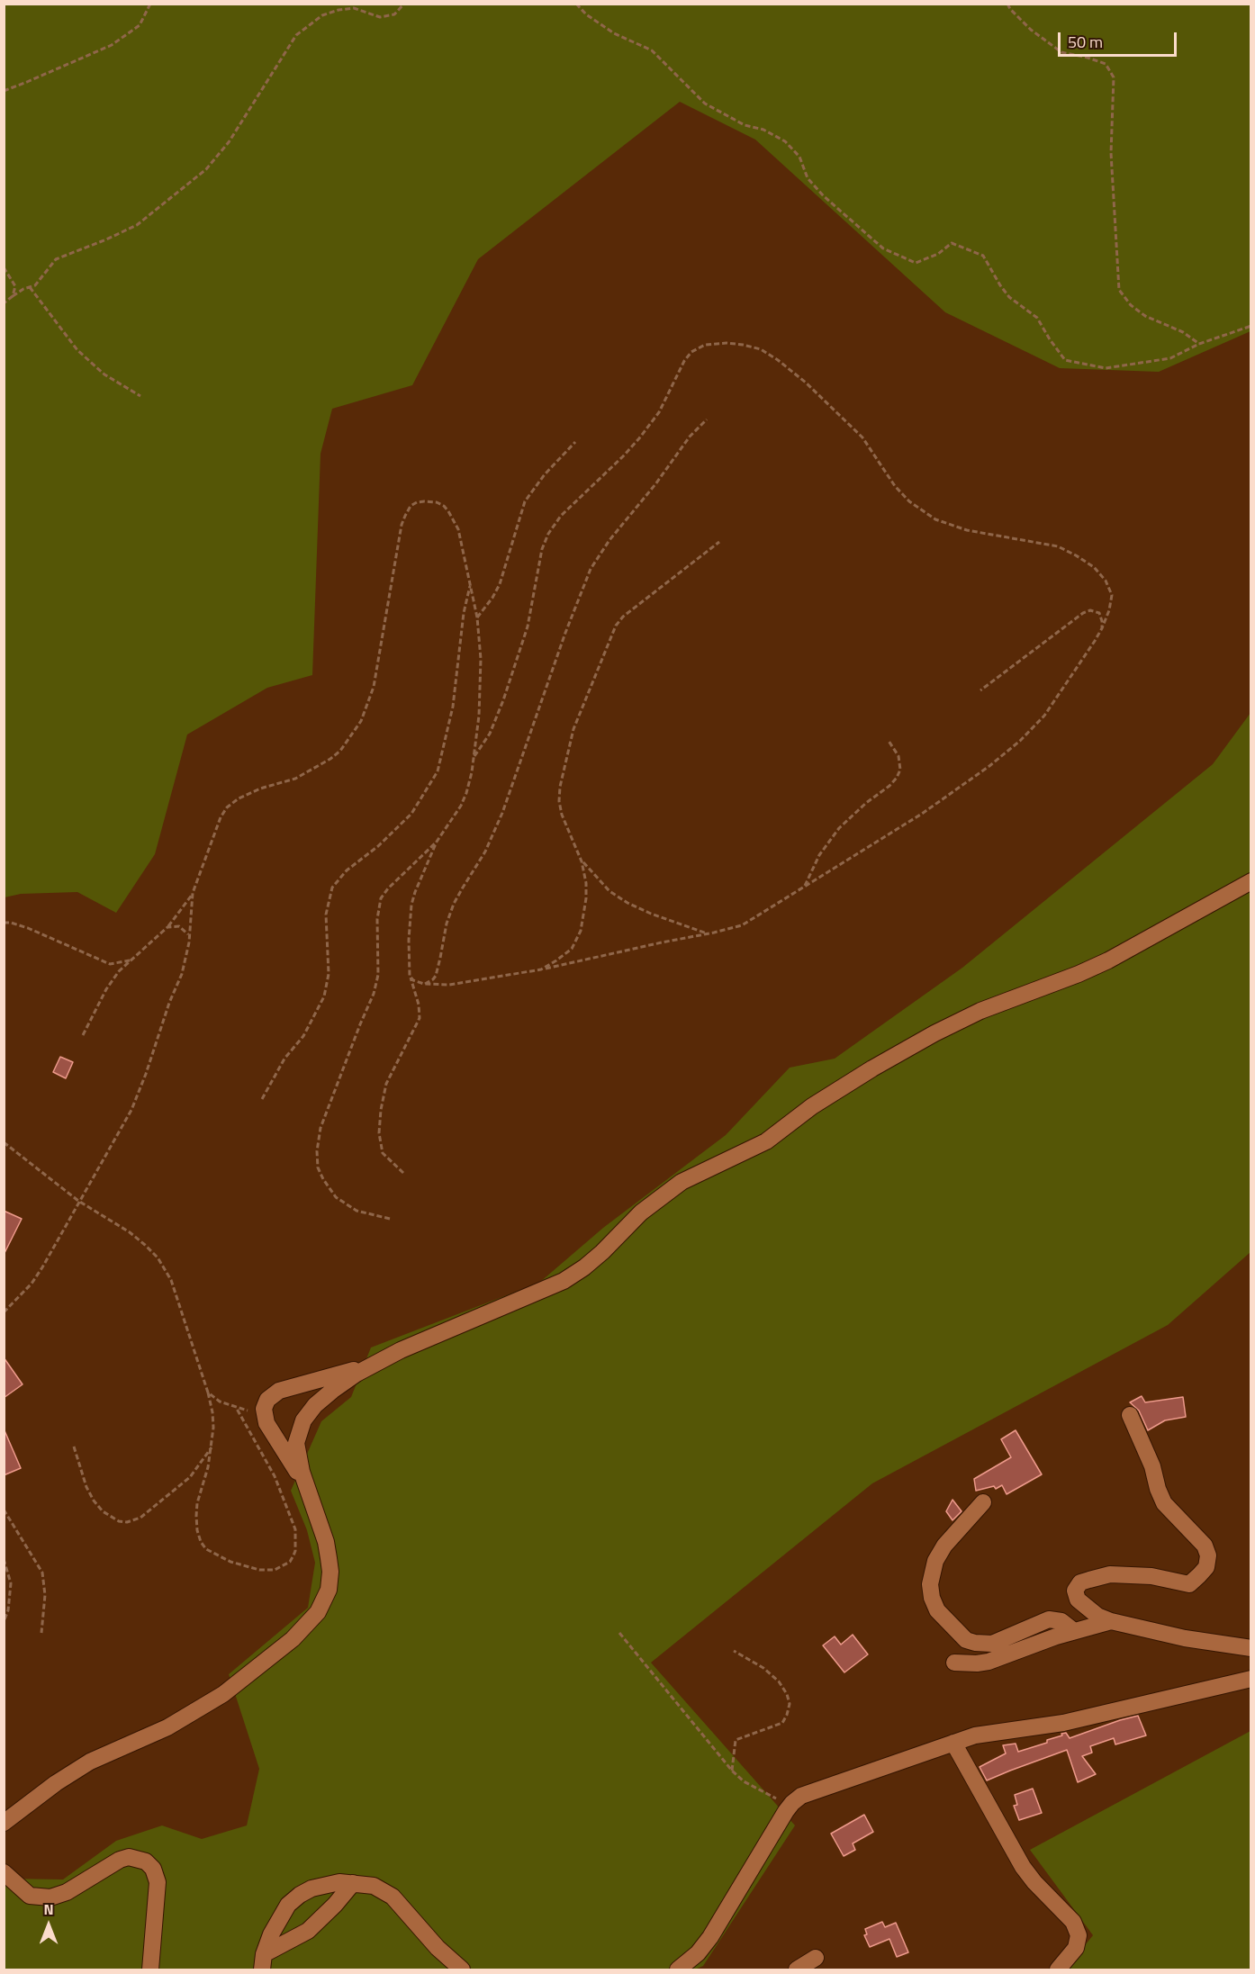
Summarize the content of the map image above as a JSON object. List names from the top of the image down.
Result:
{
  "scale_bar": "50 m",
  "north": "top"
}
